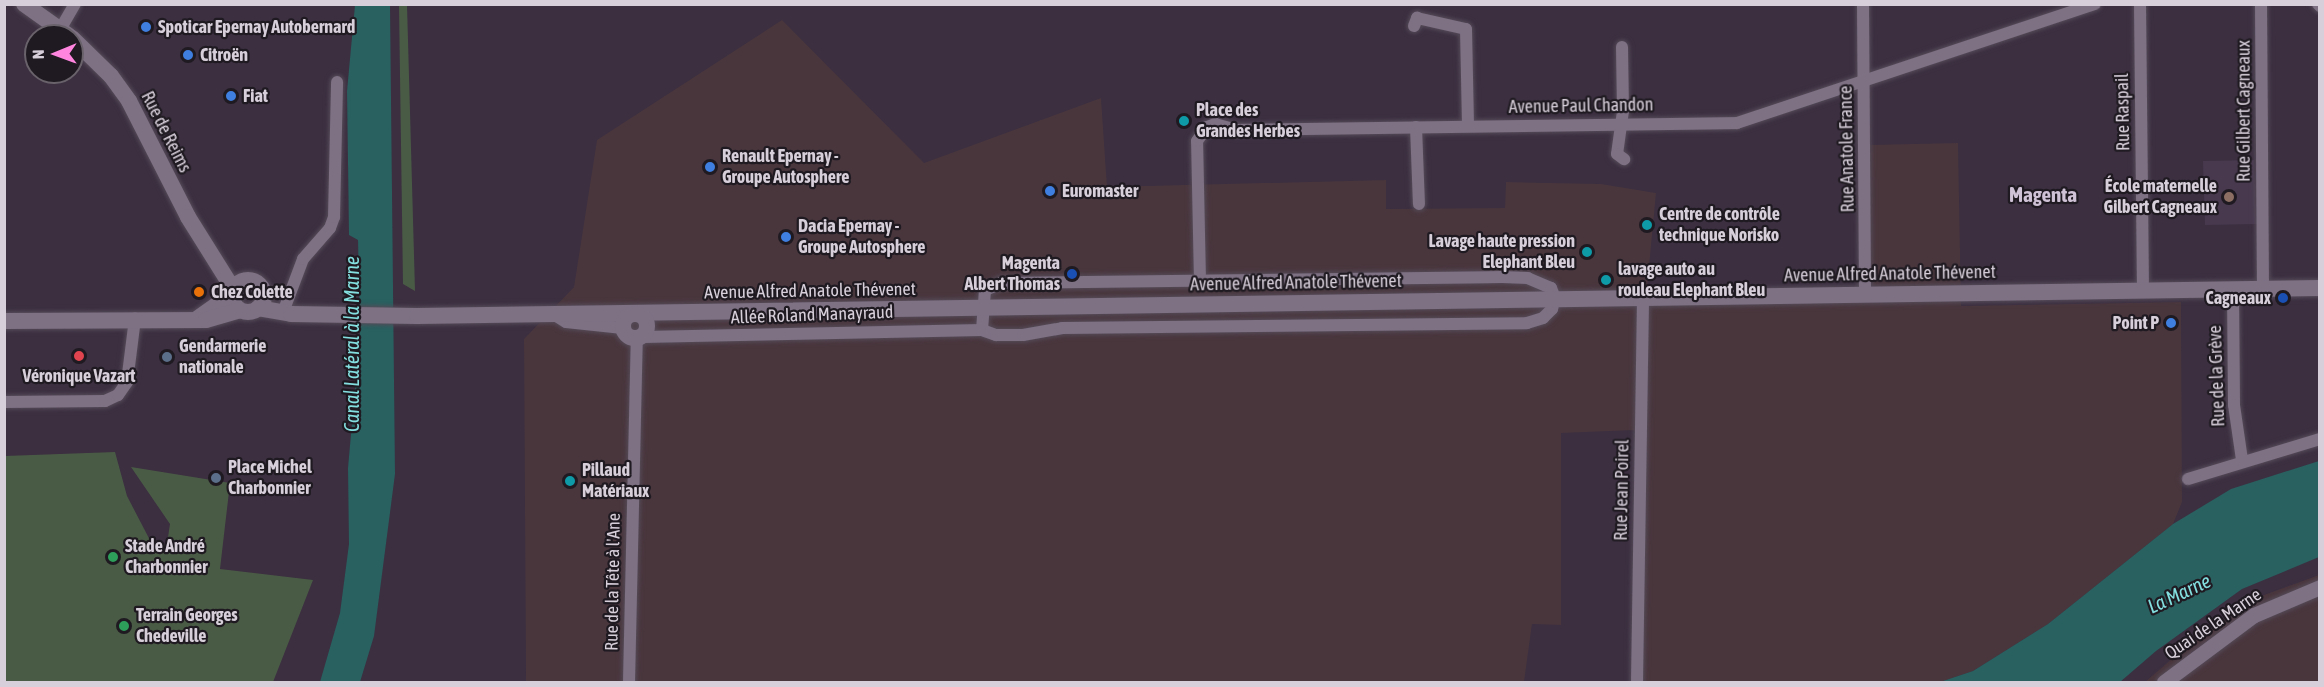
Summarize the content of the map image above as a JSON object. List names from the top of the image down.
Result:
{
  "streets": {
    "main road": ["Rue de Reims", "Avenue Alfred Anatole Thévenet"],
    "street": [
      "Avenue Paul Chandon",
      "Rue Gilbert Cagneaux",
      "Rue Raspail",
      "Rue Anatole France",
      "Allée Roland Manayraud",
      "Rue de la Grève",
      "Rue Jean Poirel",
      "Rue de la Tête à l'Ane",
      "Quai de la Marne"
    ]
  },
  "crossings": [
    ["Avenue Paul Chandon", "Rue Anatole France"],
    ["Rue Gilbert Cagneaux", "Avenue Alfred Anatole Thévenet"],
    ["Rue Raspail", "Avenue Alfred Anatole Thévenet"],
    ["Rue de Reims", "Avenue Alfred Anatole Thévenet"],
    ["Rue Anatole France", "Avenue Alfred Anatole Thévenet"],
    ["Avenue Alfred Anatole Thévenet", "Allée Roland Manayraud"],
    ["Avenue Alfred Anatole Thévenet", "Rue de la Grève"],
    ["Avenue Alfred Anatole Thévenet", "Rue Jean Poirel"],
    ["Avenue Alfred Anatole Thévenet", "Rue de la Tête à l'Ane"],
    ["Allée Roland Manayraud", "Rue de la Tête à l'Ane"]
  ],
  "districts": ["Magenta"],
  "water": ["Canal Latéral à la Marne", "La Marne"],
  "places": [
    "Spoticar Epernay Autobernard",
    "Citroën",
    "Fiat",
    "Place des Grandes Herbes",
    "Renault Epernay - Groupe Autosphere",
    "Euromaster",
    "École maternelle Gilbert Cagneaux",
    "Centre de contrôle technique Norisko",
    "Dacia Epernay - Groupe Autosphere",
    "Lavage haute pression Elephant Bleu",
    "Magenta Albert Thomas",
    "lavage auto au rouleau Elephant Bleu",
    "Chez Colette",
    "Cagneaux",
    "Point P",
    "Véronique Vazart",
    "Gendarmerie nationale",
    "Place Michel Charbonnier",
    "Pillaud Matériaux",
    "Stade André Charbonnier",
    "Terrain Georges Chedeville"
  ],
  "north": "left"
}
